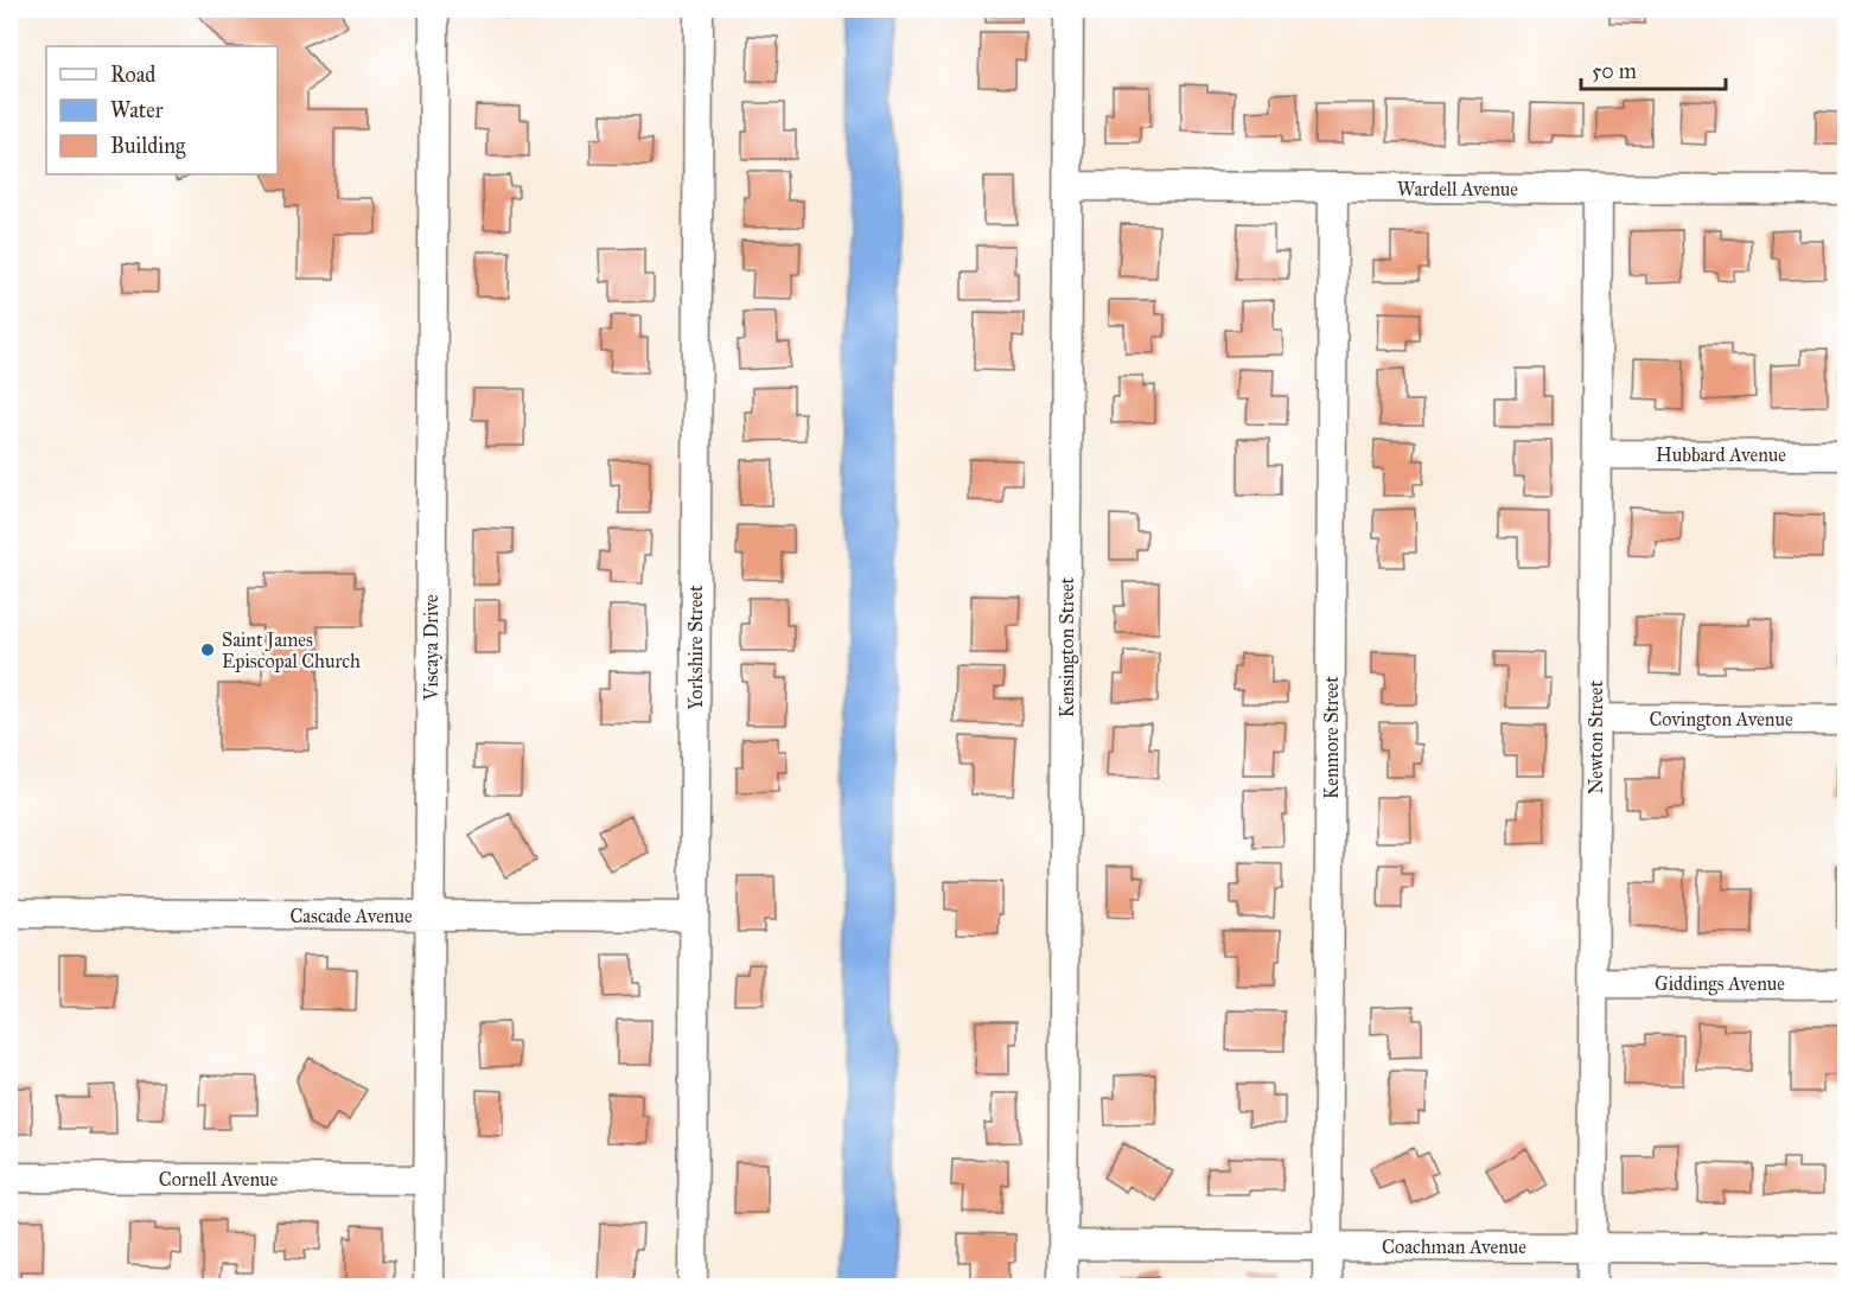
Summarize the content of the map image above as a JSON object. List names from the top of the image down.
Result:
{
  "streets": {
    "street": [
      "Wardell Avenue",
      "Hubbard Avenue",
      "Viscaya Drive",
      "Yorkshire Street",
      "Kensington Street",
      "Covington Avenue",
      "Kenmore Street",
      "Newton Street",
      "Cascade Avenue",
      "Giddings Avenue",
      "Cornell Avenue",
      "Coachman Avenue"
    ]
  },
  "crossings": [
    ["Wardell Avenue", "Kensington Street"],
    ["Wardell Avenue", "Kenmore Street"],
    ["Wardell Avenue", "Newton Street"],
    ["Hubbard Avenue", "Newton Street"],
    ["Viscaya Drive", "Cascade Avenue"],
    ["Viscaya Drive", "Cornell Avenue"],
    ["Yorkshire Street", "Cascade Avenue"],
    ["Kensington Street", "Coachman Avenue"],
    ["Covington Avenue", "Newton Street"],
    ["Kenmore Street", "Coachman Avenue"],
    ["Newton Street", "Giddings Avenue"],
    ["Newton Street", "Coachman Avenue"]
  ],
  "places": ["Saint James Episcopal Church"],
  "legend": ["Road", "Water", "Building"],
  "scale_bar": "50 m"
}
